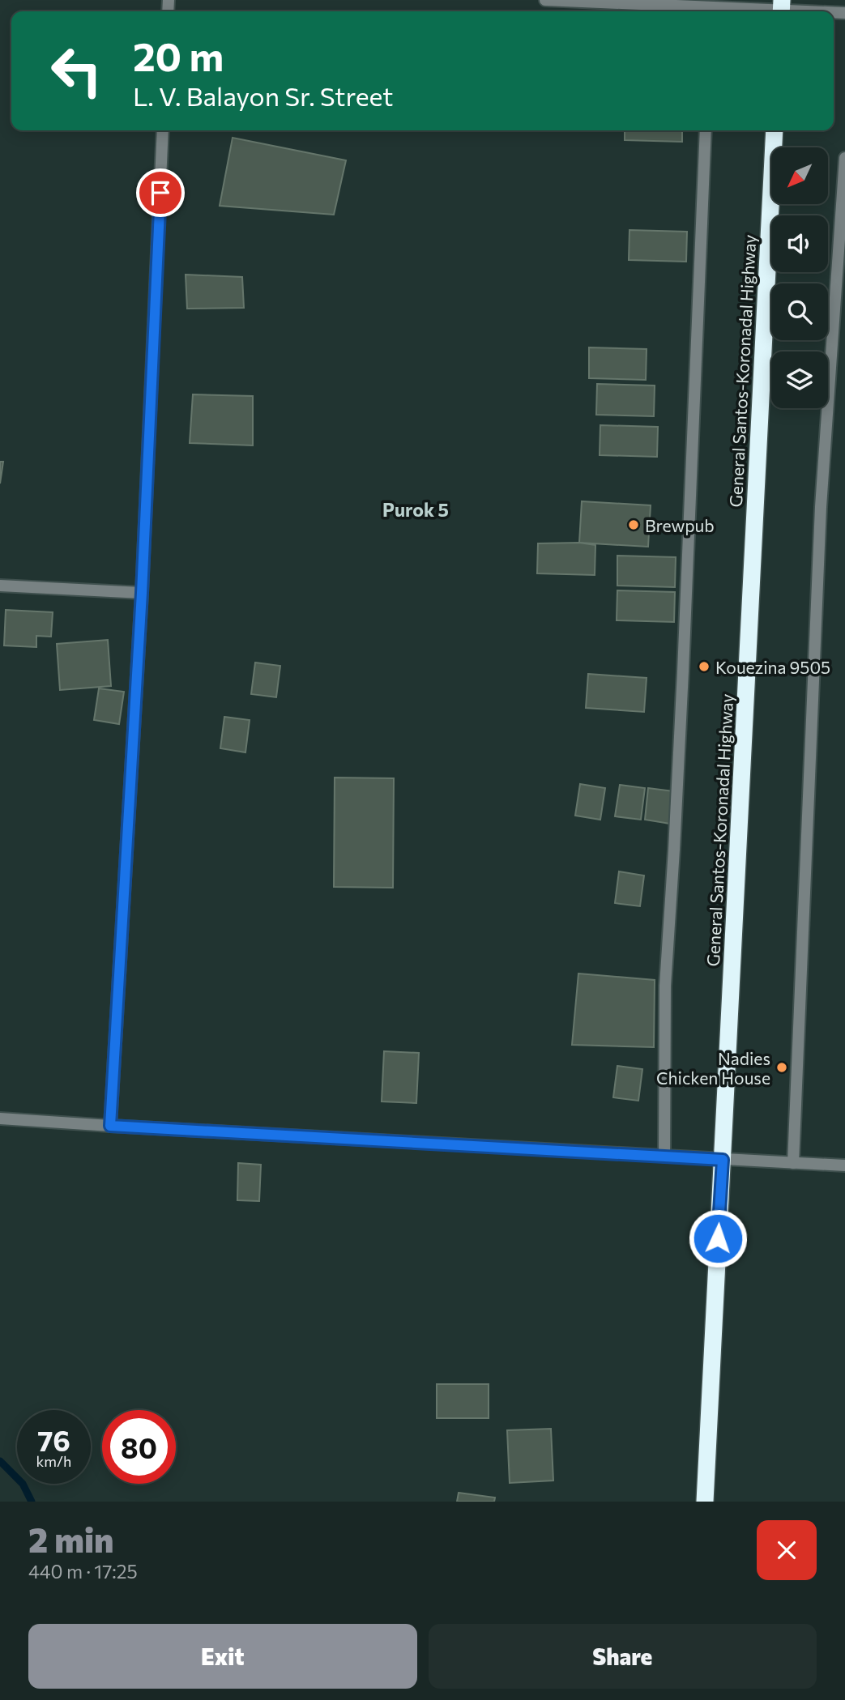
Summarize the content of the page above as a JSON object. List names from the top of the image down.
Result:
{
  "streets": {
    "highway": ["General Santos-Koronadal Highway"]
  },
  "districts": ["Purok 5"],
  "places": ["Brewpub", "Kouezina 9505", "Nadies Chicken House"],
  "north": "bottom left",
  "page": {
    "turn": ["20 m", "L. V. Balayon Sr. Street"],
    "speed": "76 km/h",
    "limit": "80",
    "heading": ["2 min", "440 m · 17:25"],
    "buttons": ["Exit", "Share"]
  }
}
